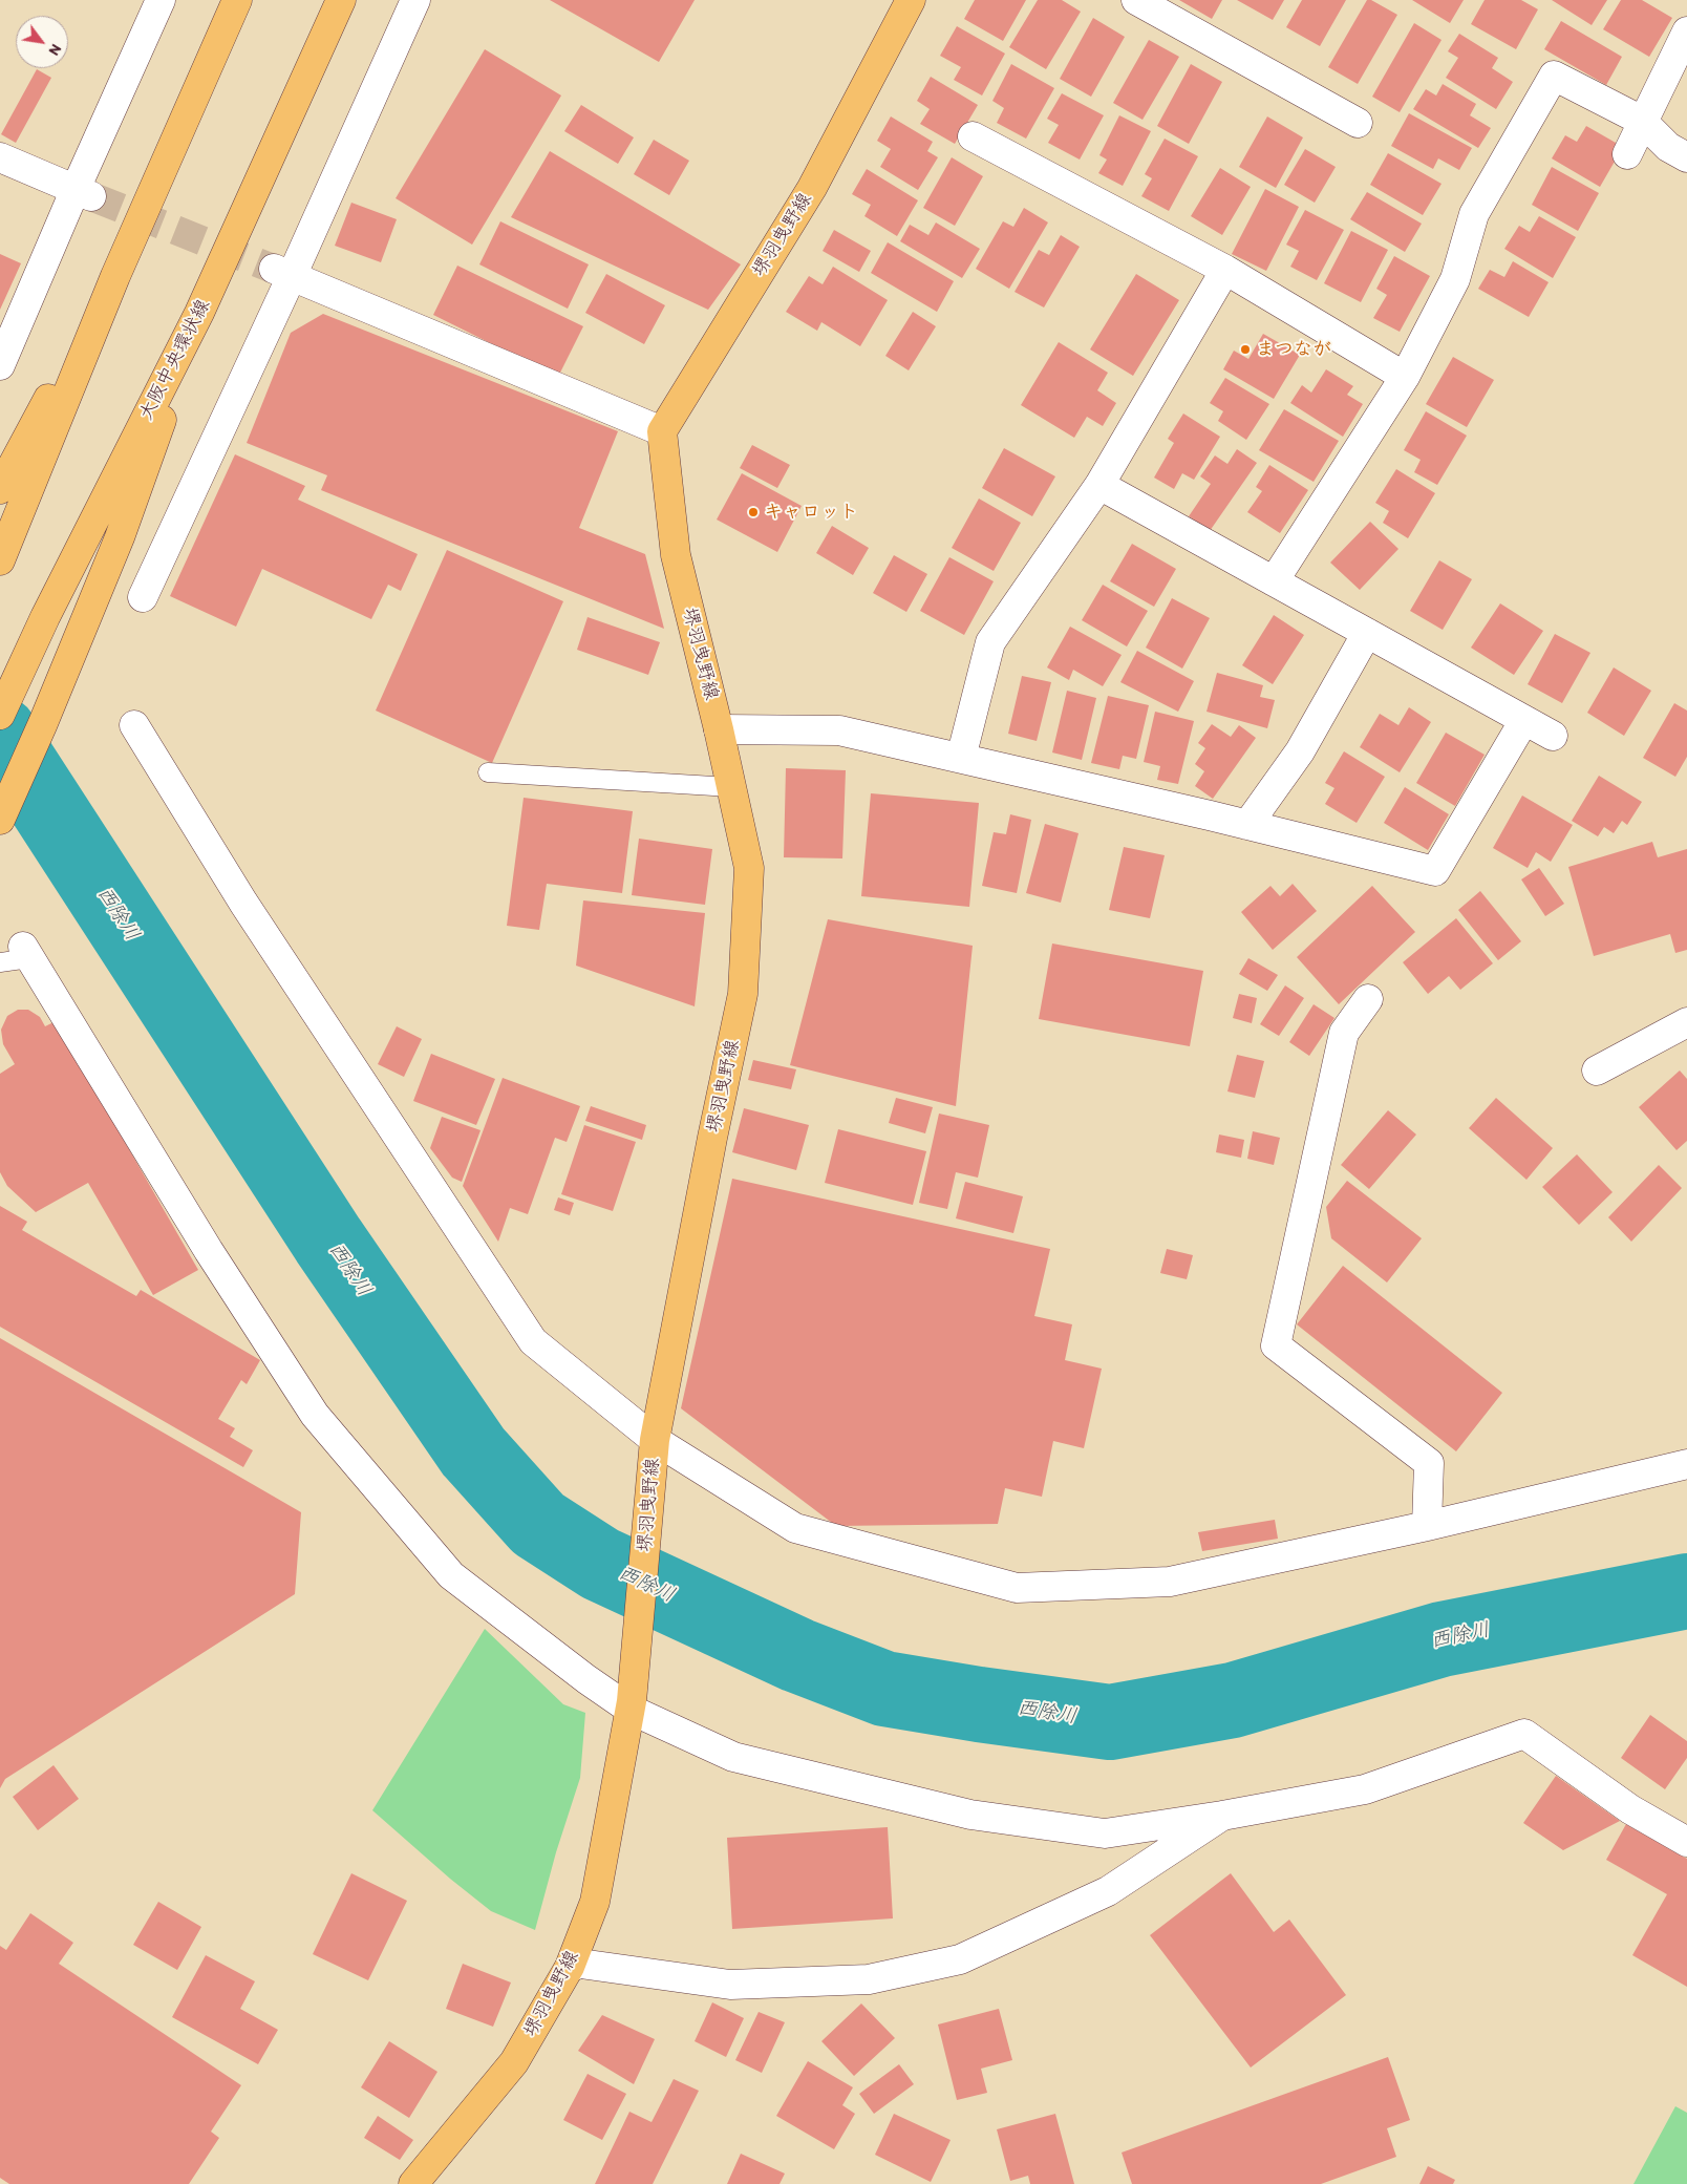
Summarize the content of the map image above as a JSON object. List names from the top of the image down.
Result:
{
  "streets": {
    "main road": ["堺羽曳野線", "大阪中央環状線"]
  },
  "water": ["西除川"],
  "places": ["まつなが", "キャロット"],
  "north": "bottom right"
}
